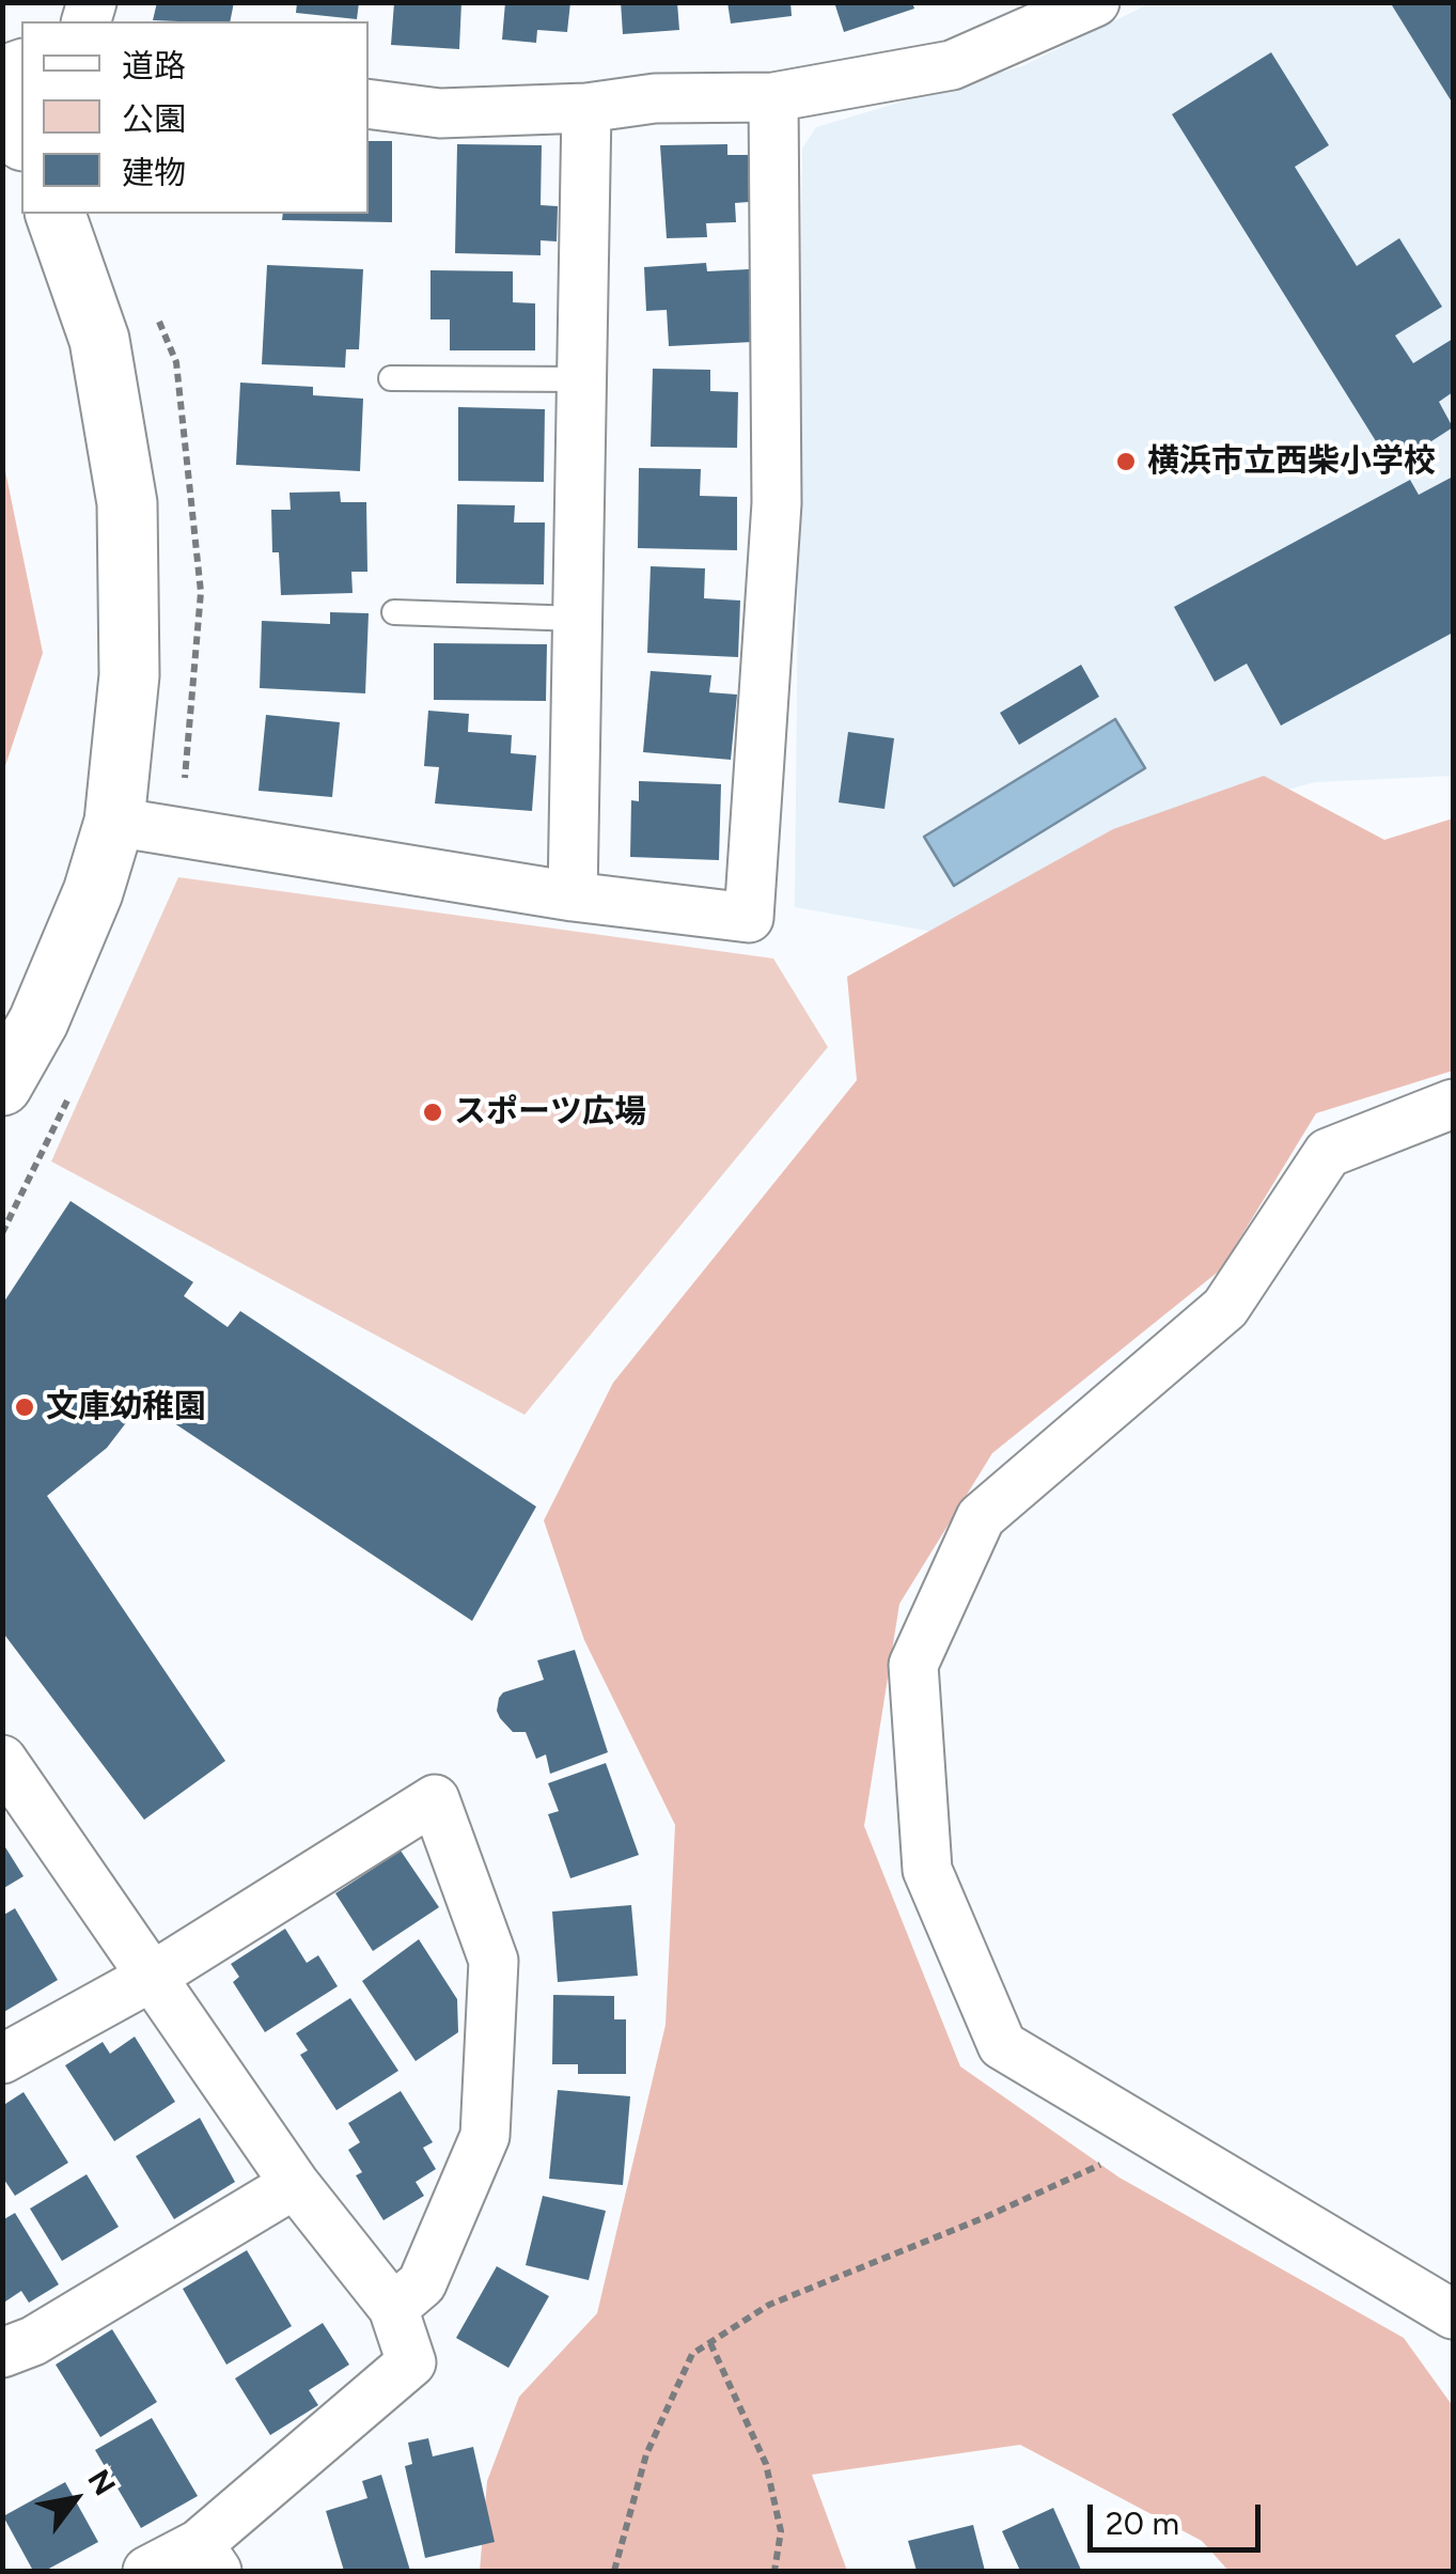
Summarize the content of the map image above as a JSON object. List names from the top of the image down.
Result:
{
  "places": ["横浜市立西柴小学校", "スポーツ広場", "文庫幼稚園"],
  "legend": ["道路", "公園", "建物"],
  "scale_bar": "20 m",
  "north": "top right"
}
